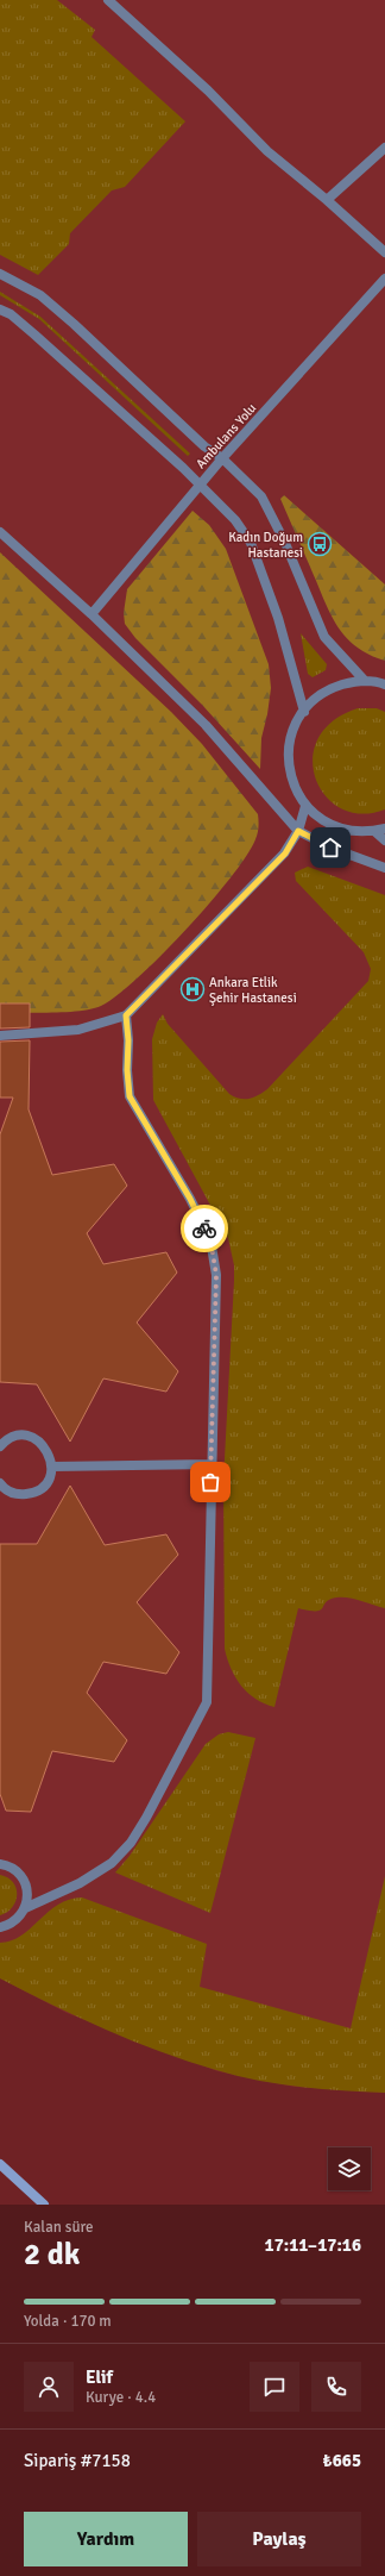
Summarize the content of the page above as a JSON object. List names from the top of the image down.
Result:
{
  "streets": {
    "lane": ["Ambulans Yolu"]
  },
  "places": {
    "bus stop": ["Kadın Doğum Hastanesi"],
    "hospital": ["Ankara Etlik Şehir Hastanesi"]
  },
  "page": {
    "heading": ["2 dk", "Kalan süre", "17:11–17:16"],
    "panel": [
      "Elif",
      "Kurye · 4.4",
      "Sipariş #7158",
      "₺665"
    ],
    "bar": "Yolda · 170 m",
    "buttons": ["Yardım", "Paylaş"]
  }
}
